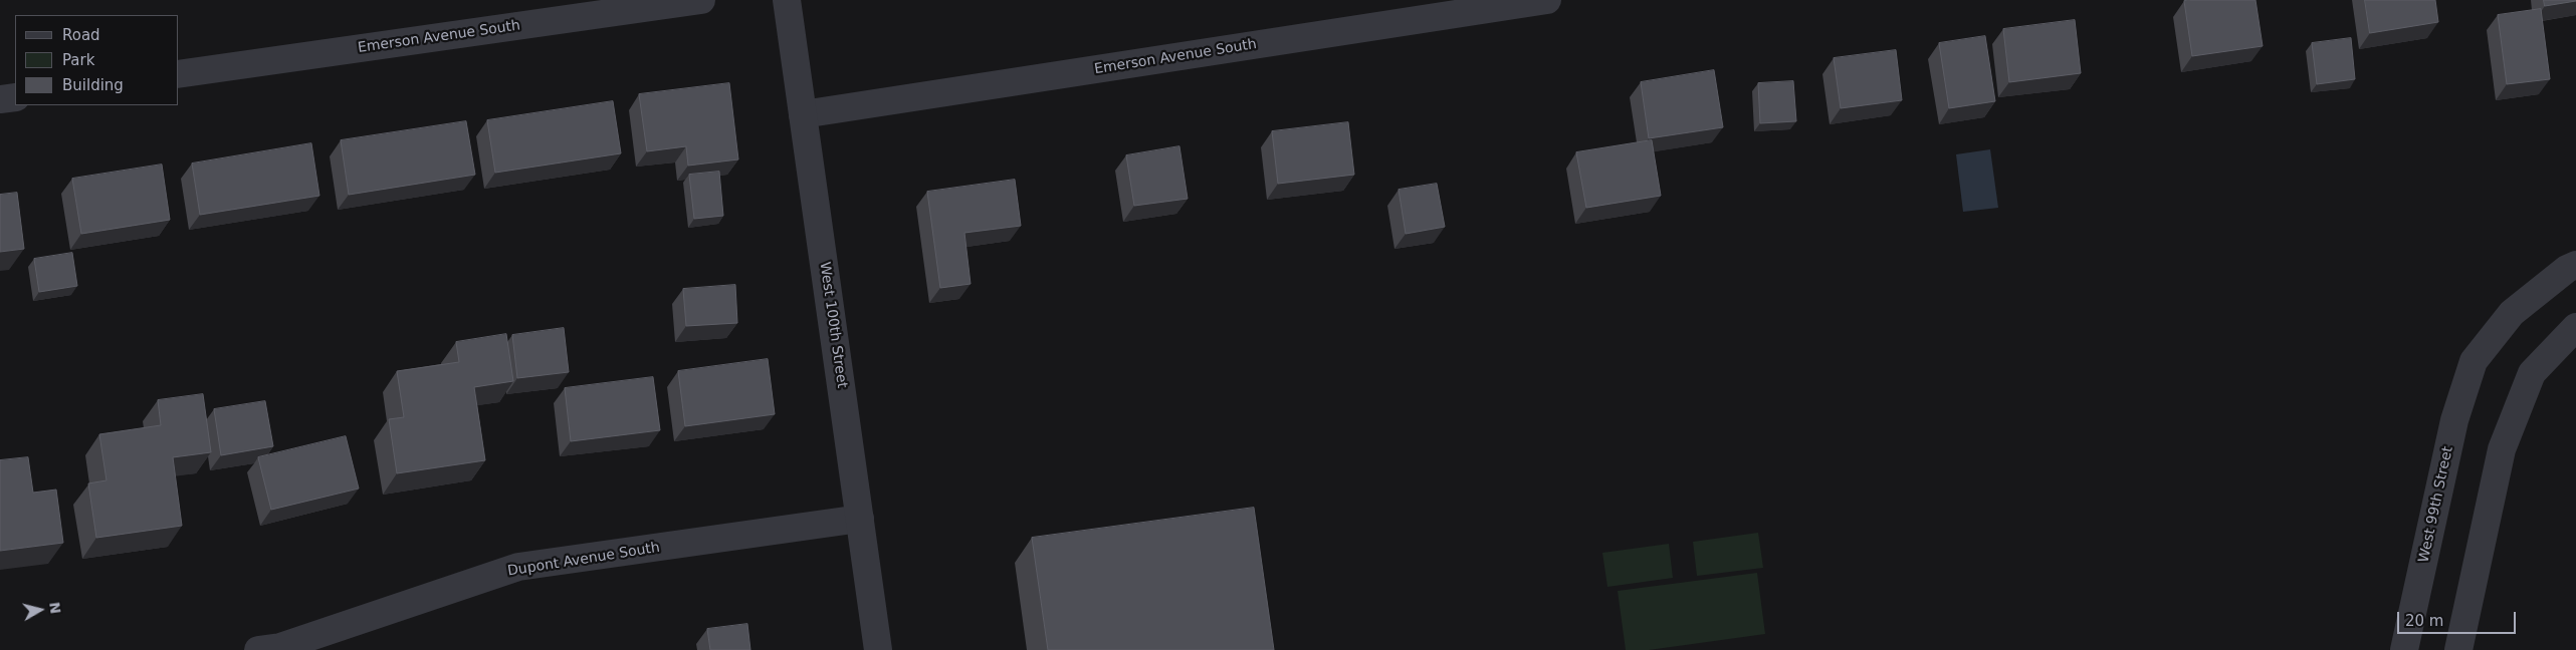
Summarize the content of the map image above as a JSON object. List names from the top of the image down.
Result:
{
  "streets": {
    "street": [
      "Emerson Avenue South",
      "West 100th Street",
      "West 99th Street",
      "Dupont Avenue South"
    ]
  },
  "crossings": [
    ["Emerson Avenue South", "West 100th Street"],
    ["West 100th Street", "Dupont Avenue South"]
  ],
  "legend": ["Road", "Park", "Building"],
  "scale_bar": "20 m",
  "north": "right"
}
